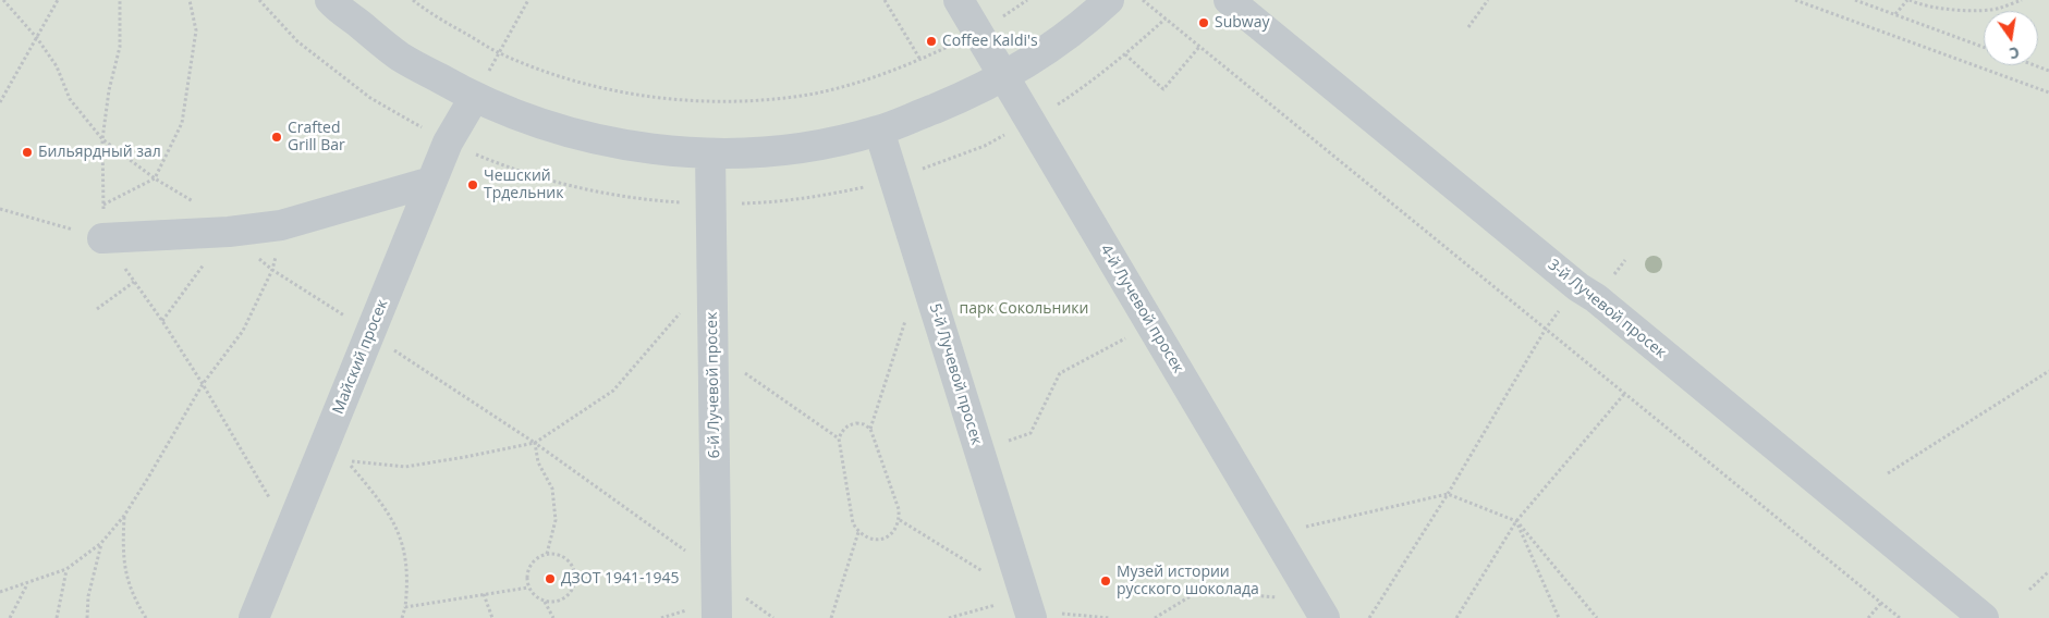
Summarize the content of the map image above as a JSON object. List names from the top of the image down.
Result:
{
  "streets": {
    "street": [
      "4-й Лучевой просек",
      "3-й Лучевой просек",
      "Майский просек",
      "5-й Лучевой просек",
      "6-й Лучевой просек"
    ]
  },
  "parks": ["парк Сокольники"],
  "places": [
    "Subway",
    "Coffee Kaldi's",
    "Crafted Grill Bar",
    "Бильярдный зал",
    "Чешский Трдельник",
    "ДЗОТ 1941-1945",
    "Музей истории русского шоколада"
  ],
  "north": "bottom"
}
